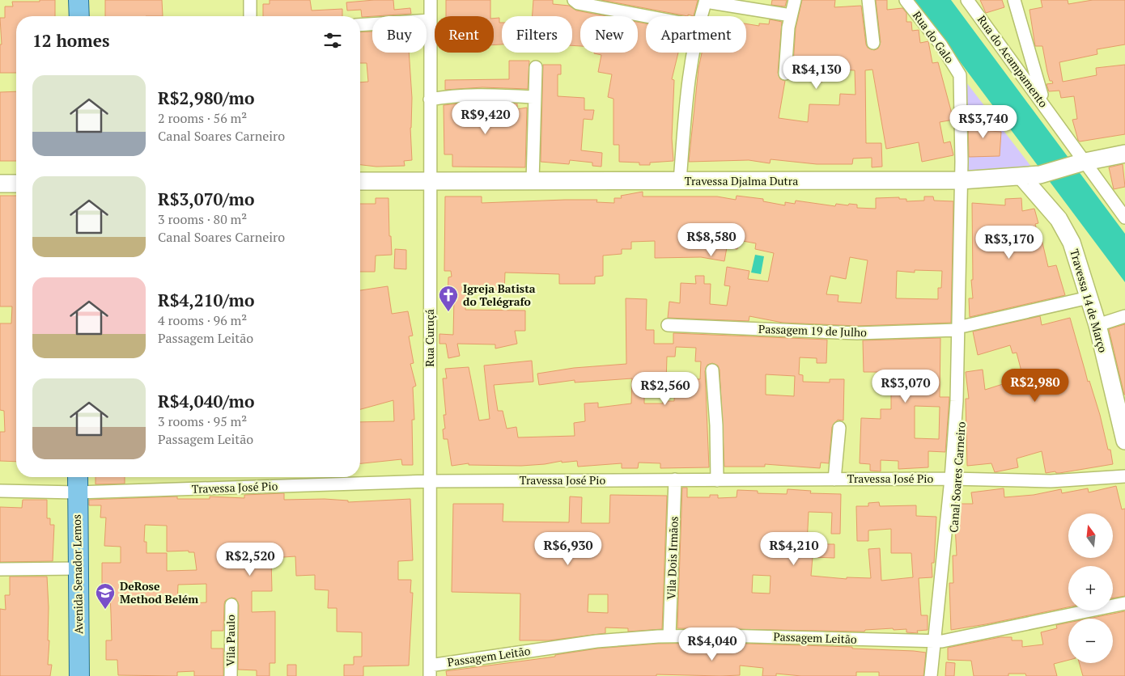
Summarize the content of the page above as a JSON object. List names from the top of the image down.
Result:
{
  "streets": {
    "main road": ["Avenida Senador Lemos"],
    "street": [
      "Rua do Galo",
      "Rua do Acampamento",
      "Travessa Djalma Dutra",
      "Travessa 14 de Março",
      "Passagem 19 de Julho",
      "Rua Curuçá",
      "Canal Soares Carneiro",
      "Travessa José Pio",
      "Vila Dois Irmãos",
      "Passagem Leitão",
      "Vila Paulo"
    ]
  },
  "crossings": [
    ["Rua do Galo", "Canal Soares Carneiro"],
    ["Rua do Acampamento", "Travessa Djalma Dutra"],
    ["Travessa Djalma Dutra", "Travessa 14 de Março"],
    ["Travessa Djalma Dutra", "Rua Curuçá"],
    ["Travessa Djalma Dutra", "Canal Soares Carneiro"],
    ["Travessa 14 de Março", "Passagem 19 de Julho"],
    ["Passagem 19 de Julho", "Canal Soares Carneiro"],
    ["Rua Curuçá", "Travessa José Pio"],
    ["Rua Curuçá", "Passagem Leitão"],
    ["Canal Soares Carneiro", "Travessa José Pio"],
    ["Canal Soares Carneiro", "Passagem Leitão"],
    ["Travessa José Pio", "Vila Dois Irmãos"],
    ["Travessa José Pio", "Avenida Senador Lemos"],
    ["Vila Dois Irmãos", "Passagem Leitão"]
  ],
  "places": {
    "church": ["Igreja Batista do Telégrafo"],
    "school or university": ["DeRose Method Belém"]
  },
  "north": "top",
  "page": {
    "chip": [
      "Buy",
      "Rent",
      "Filters",
      "New",
      "Apartment"
    ],
    "heading": "12 homes",
    "price": [
      "R$4,130",
      "R$9,420",
      "R$3,740",
      "R$8,580",
      "R$3,170",
      "R$2,980",
      "R$3,070",
      "R$2,560",
      "R$6,930",
      "R$4,210",
      "R$2,520",
      "R$4,040"
    ],
    "list": [
      {
        "name": "R$2,980/mo",
        "note": "2 rooms · 56 m² · Canal Soares Carneiro"
      },
      {
        "name": "R$3,070/mo",
        "note": "3 rooms · 80 m² · Canal Soares Carneiro"
      },
      {
        "name": "R$4,210/mo",
        "note": "4 rooms · 96 m² · Passagem Leitão"
      },
      {
        "name": "R$4,040/mo",
        "note": "3 rooms · 95 m² · Passagem Leitão"
      }
    ],
    "map_buttons": ["+", "−"]
  }
}
